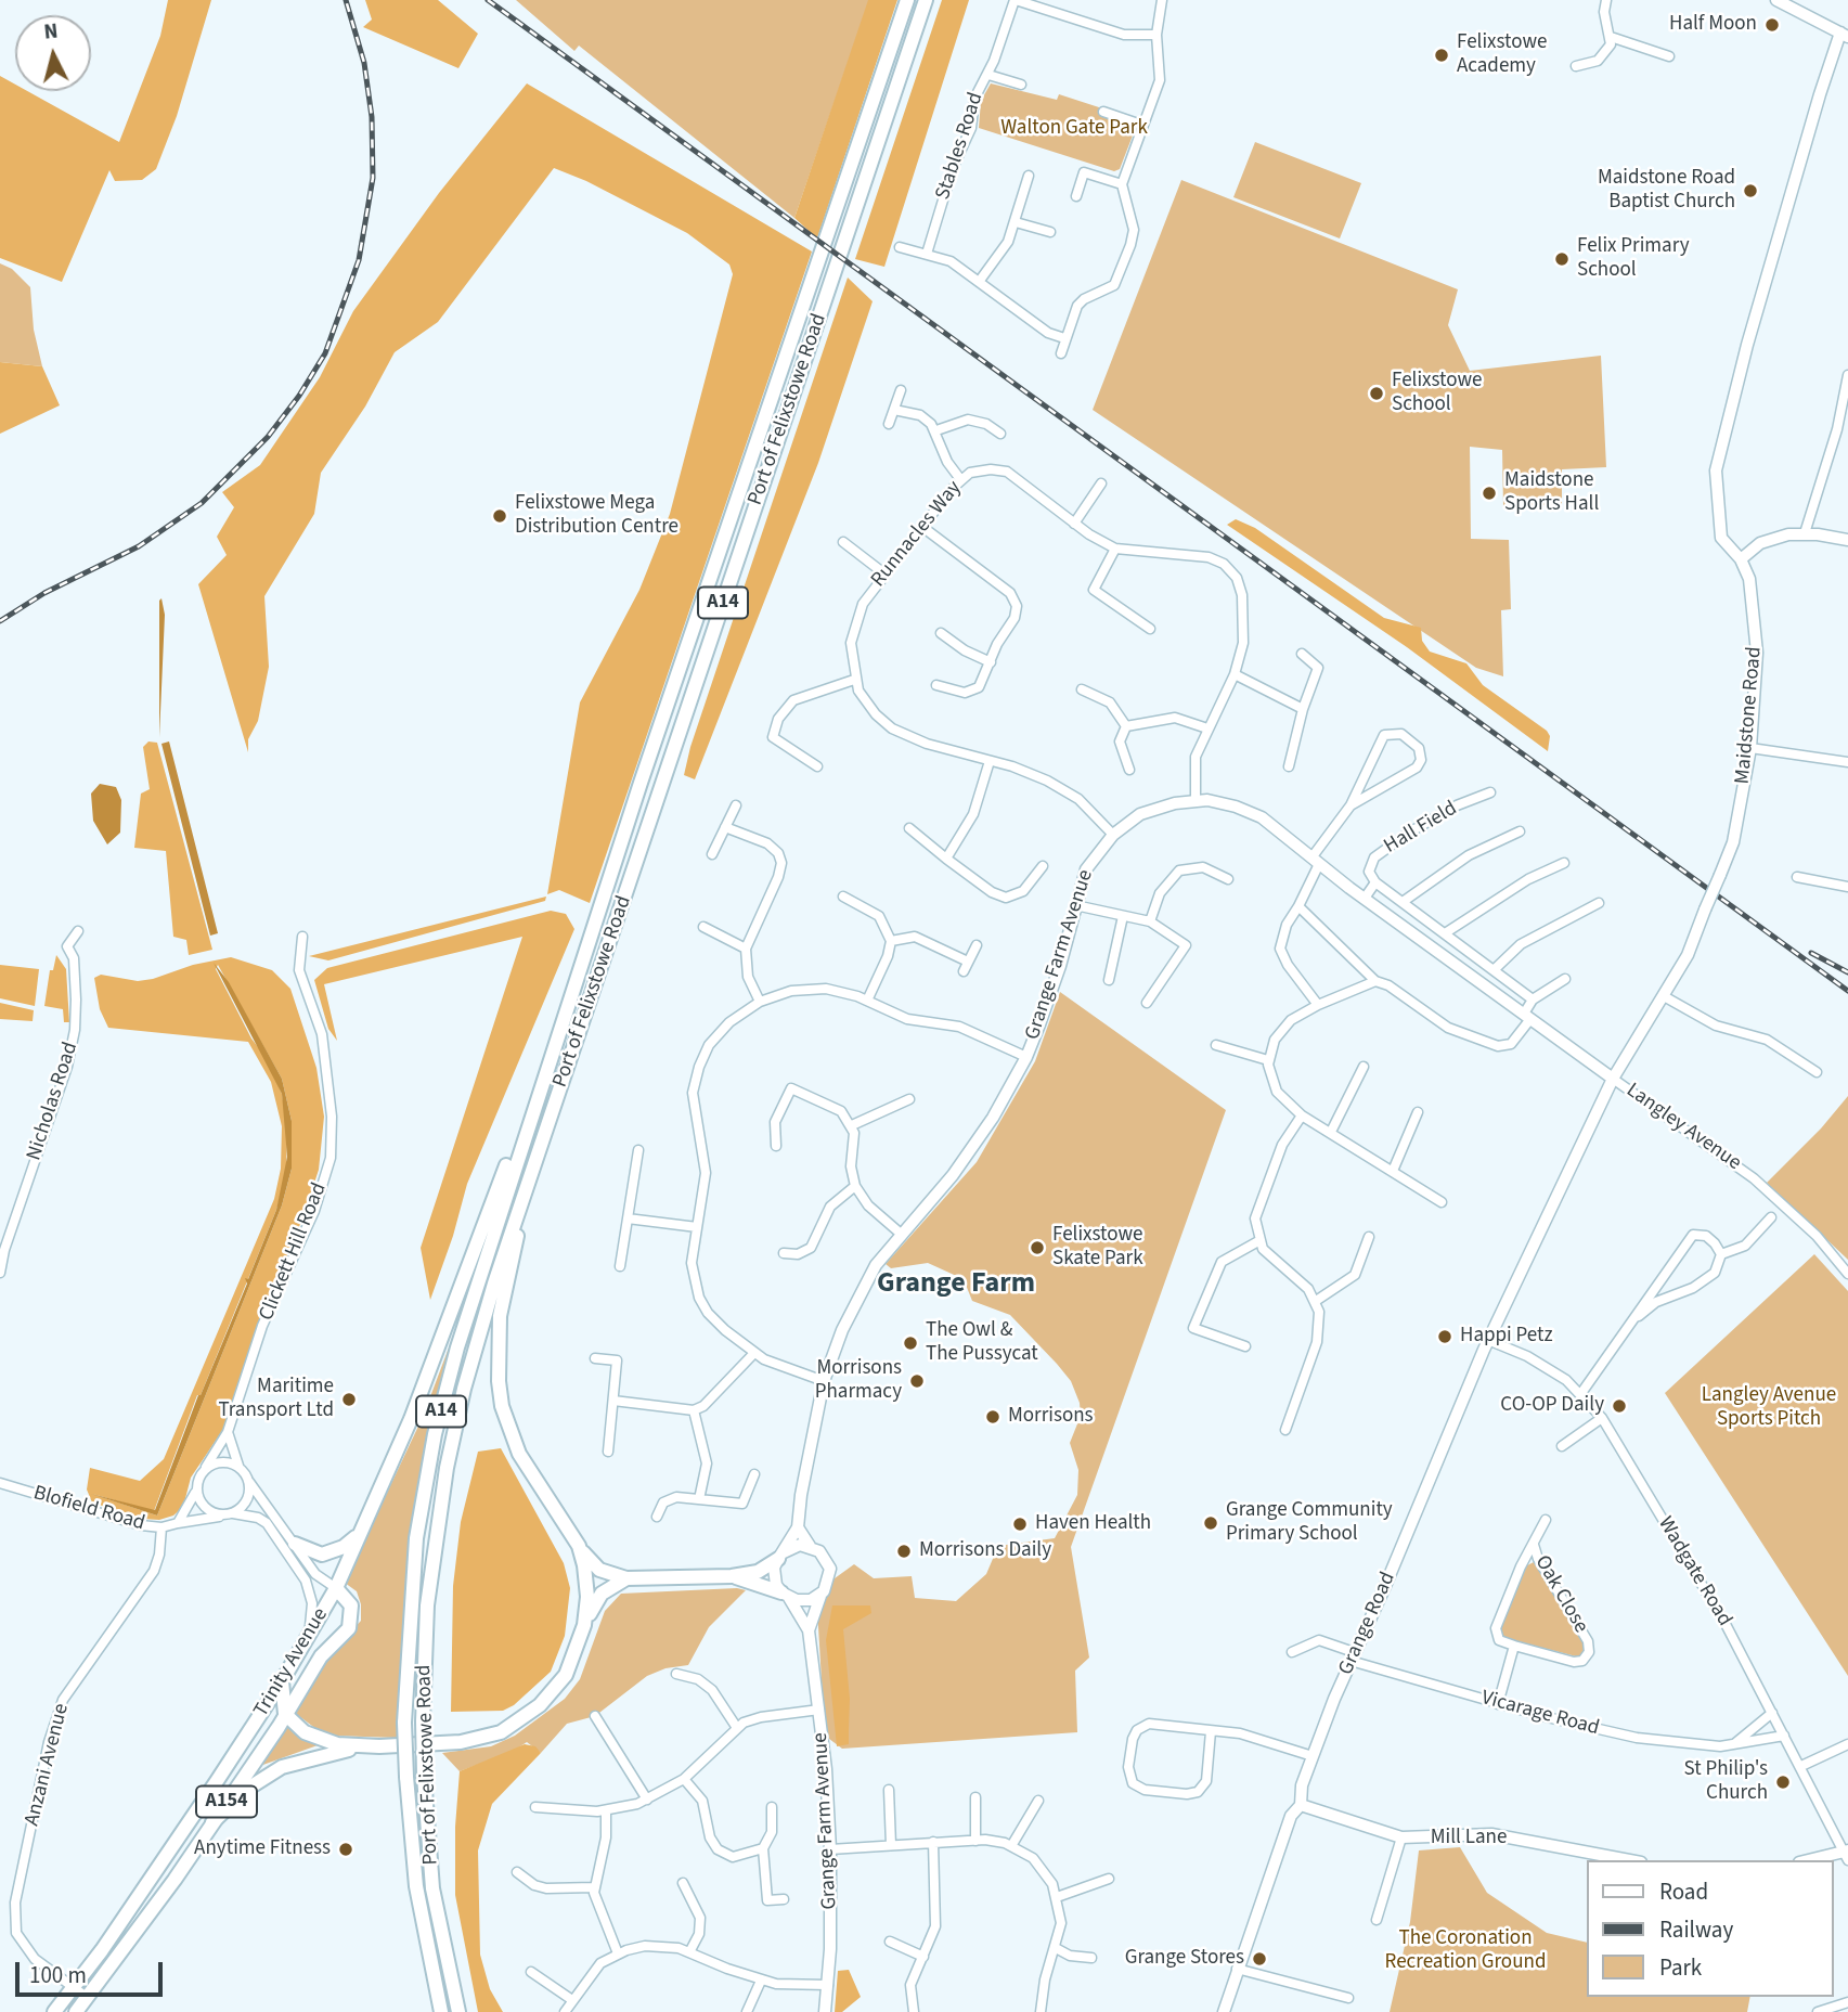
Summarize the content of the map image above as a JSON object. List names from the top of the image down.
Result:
{
  "streets": {
    "main road": [
      "Port of Felixstowe Road",
      "A14",
      "Trinity Avenue",
      "A154"
    ],
    "street": [
      "Stables Road",
      "Runnacles Way",
      "Maidstone Road",
      "Hall Field",
      "Grange Farm Avenue",
      "Nicholas Road",
      "Langley Avenue",
      "Clickett Hill Road",
      "Blofield Road",
      "Wadgate Road",
      "Oak Close",
      "Grange Road",
      "Vicarage Road",
      "Anzani Avenue",
      "Mill Lane"
    ]
  },
  "crossings": [
    ["Runnacles Way", "Grange Farm Avenue"],
    ["Maidstone Road", "Grange Farm Avenue"],
    ["Maidstone Road", "Langley Avenue"],
    ["Maidstone Road", "Grange Road"],
    ["Hall Field", "Grange Farm Avenue"],
    ["Grange Farm Avenue", "Langley Avenue"],
    ["Grange Farm Avenue", "Grange Road"],
    ["Langley Avenue", "Grange Road"],
    ["Clickett Hill Road", "Blofield Road"],
    ["Blofield Road", "Anzani Avenue"],
    ["Wadgate Road", "Grange Road"],
    ["Wadgate Road", "Vicarage Road"],
    ["Grange Road", "Vicarage Road"],
    ["Grange Road", "Mill Lane"],
    ["Trinity Avenue", "Anzani Avenue"]
  ],
  "districts": ["Grange Farm"],
  "parks": ["Walton Gate Park", "Langley Avenue Sports Pitch", "The Coronation Recreation Ground"],
  "places": [
    "Half Moon",
    "Felixstowe Academy",
    "Maidstone Road Baptist Church",
    "Felix Primary School",
    "Felixstowe School",
    "Maidstone Sports Hall",
    "Felixstowe Mega Distribution Centre",
    "Felixstowe Skate Park",
    "Happi Petz",
    "The Owl & The Pussycat",
    "Morrisons Pharmacy",
    "Maritime Transport Ltd",
    "CO-OP Daily",
    "Morrisons",
    "Grange Community Primary School",
    "Haven Health",
    "Morrisons Daily",
    "St Philip's Church",
    "Anytime Fitness",
    "Grange Stores"
  ],
  "legend": ["Road", "Railway", "Park"],
  "scale_bar": "100 m",
  "north": "top"
}
